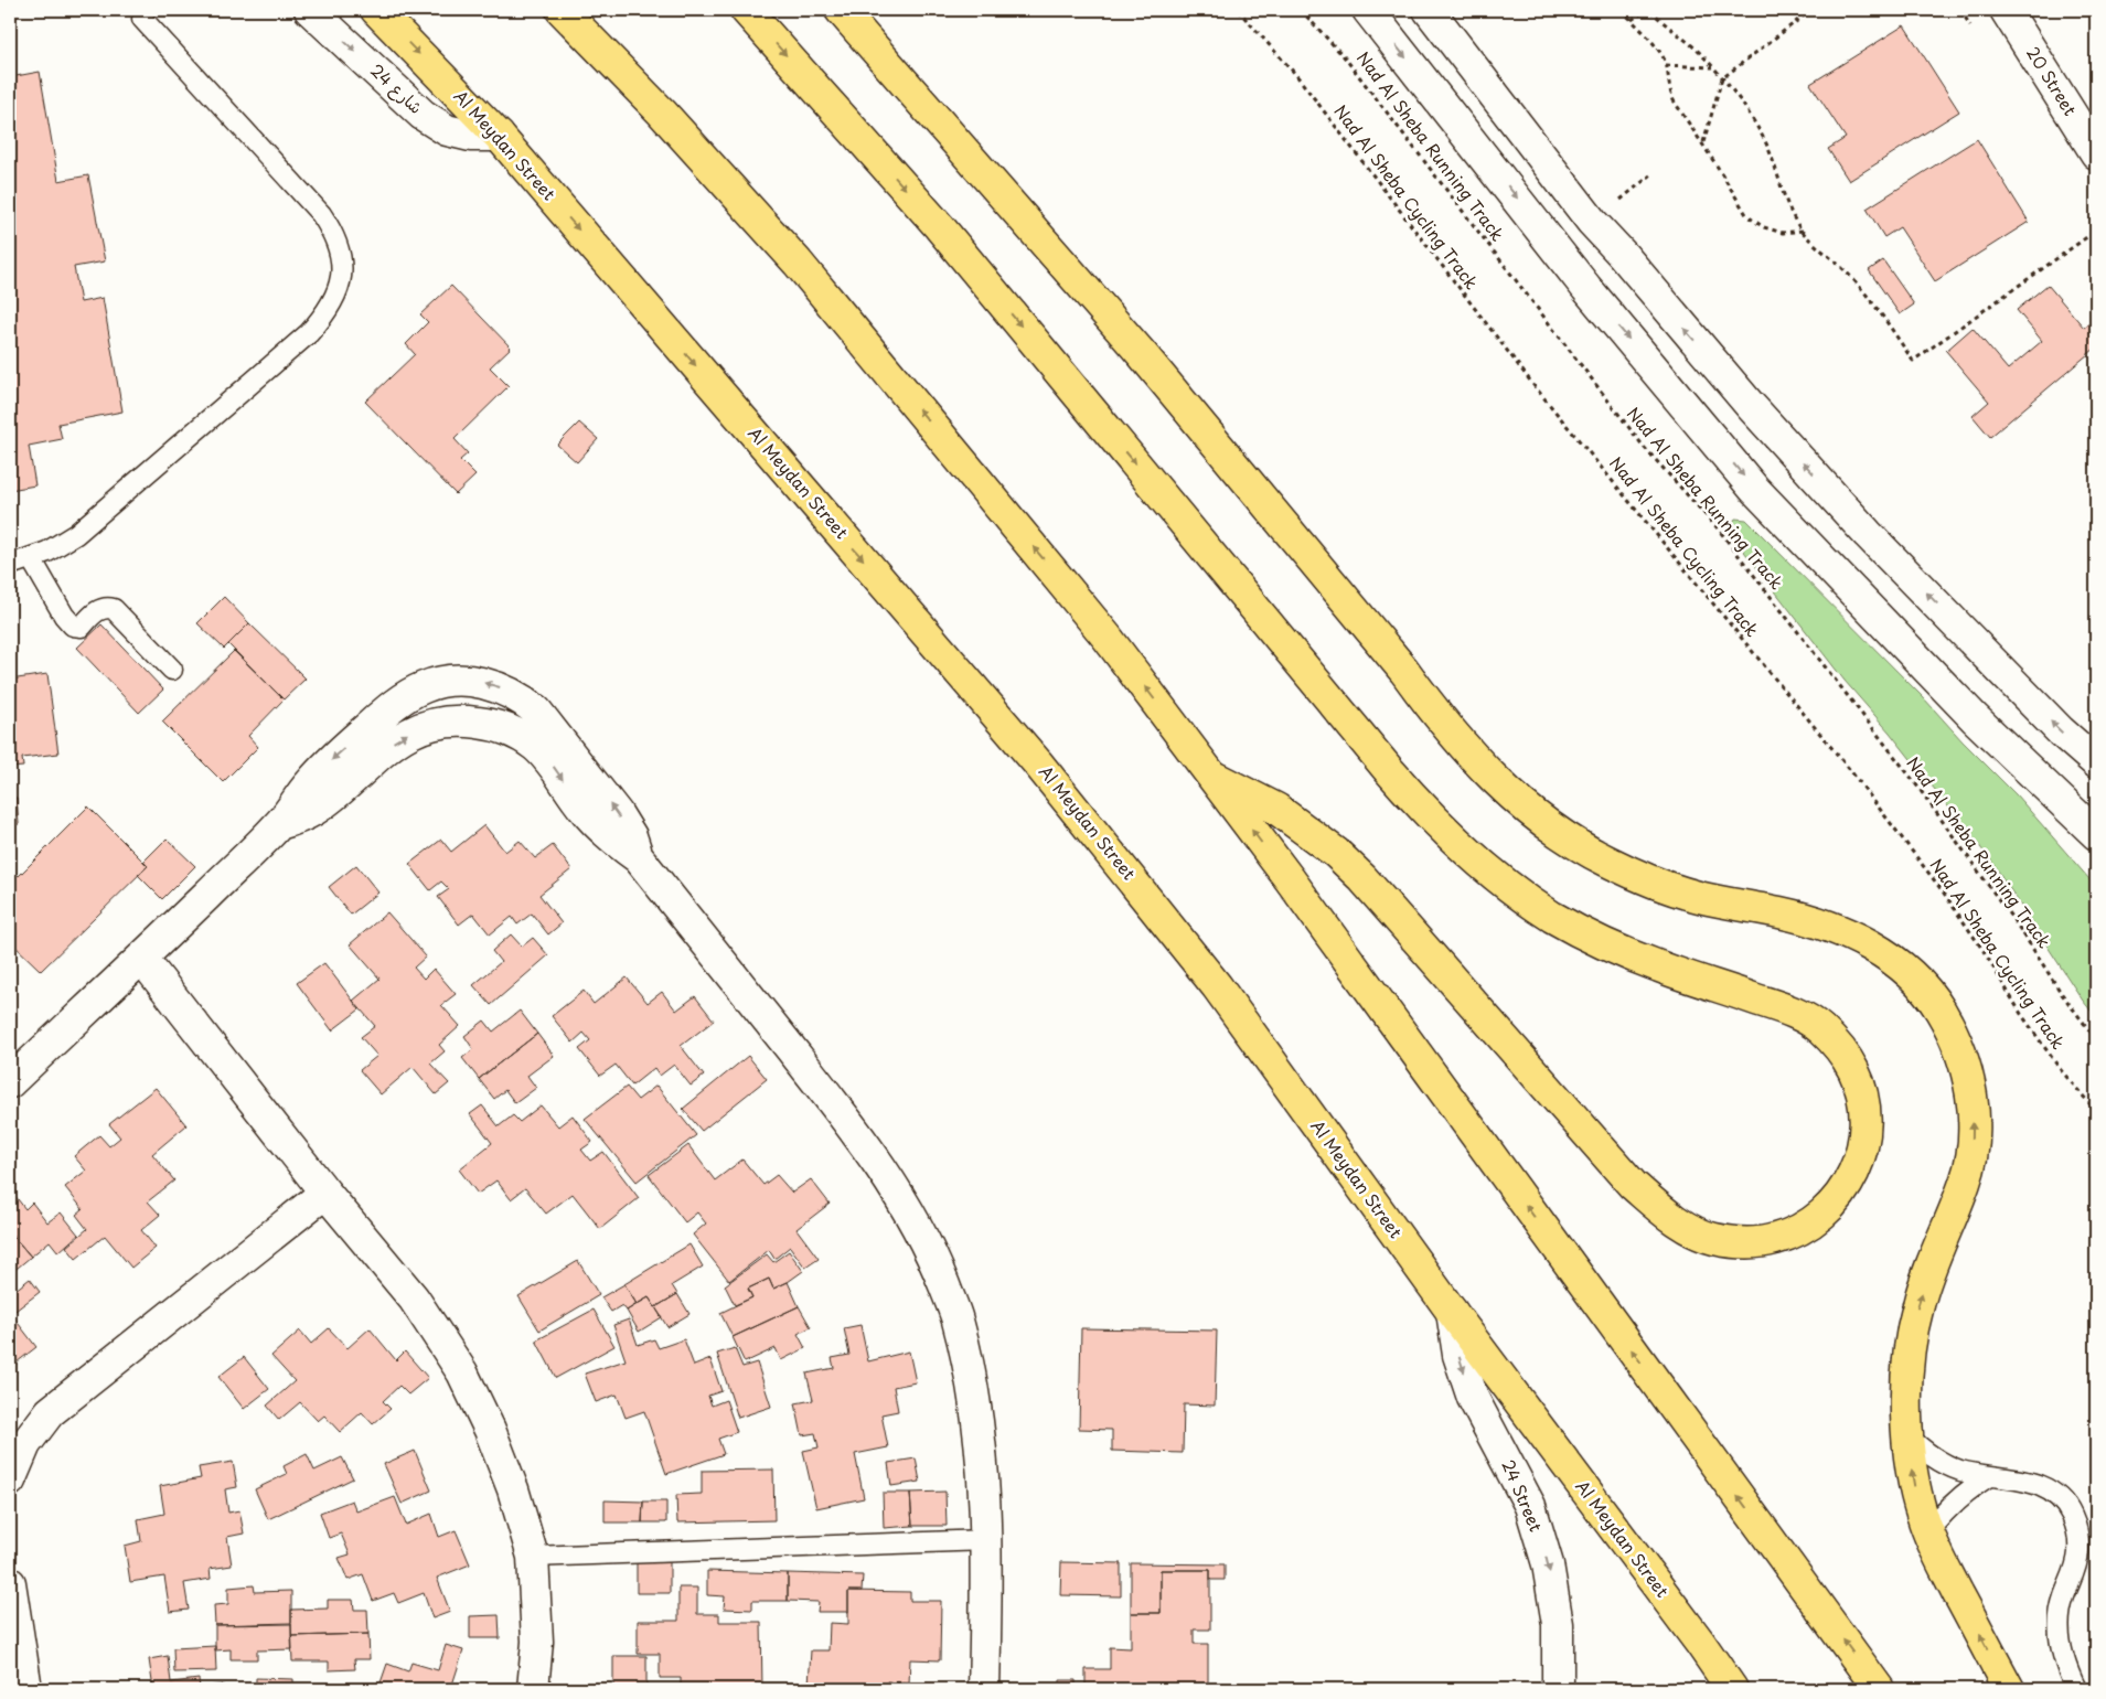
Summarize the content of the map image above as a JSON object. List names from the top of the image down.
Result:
{
  "streets": {
    "main road": ["Al Meydan Street"],
    "street": ["20 Street", "شارع 24", "24 Street"],
    "path": ["Nad Al Sheba Running Track", "Nad Al Sheba Cycling Track"]
  },
  "crossings": [
    ["شارع 24", "Al Meydan Street"],
    ["Al Meydan Street", "24 Street"]
  ],
  "one_way": ["شارع 24", "24 Street"]
}
